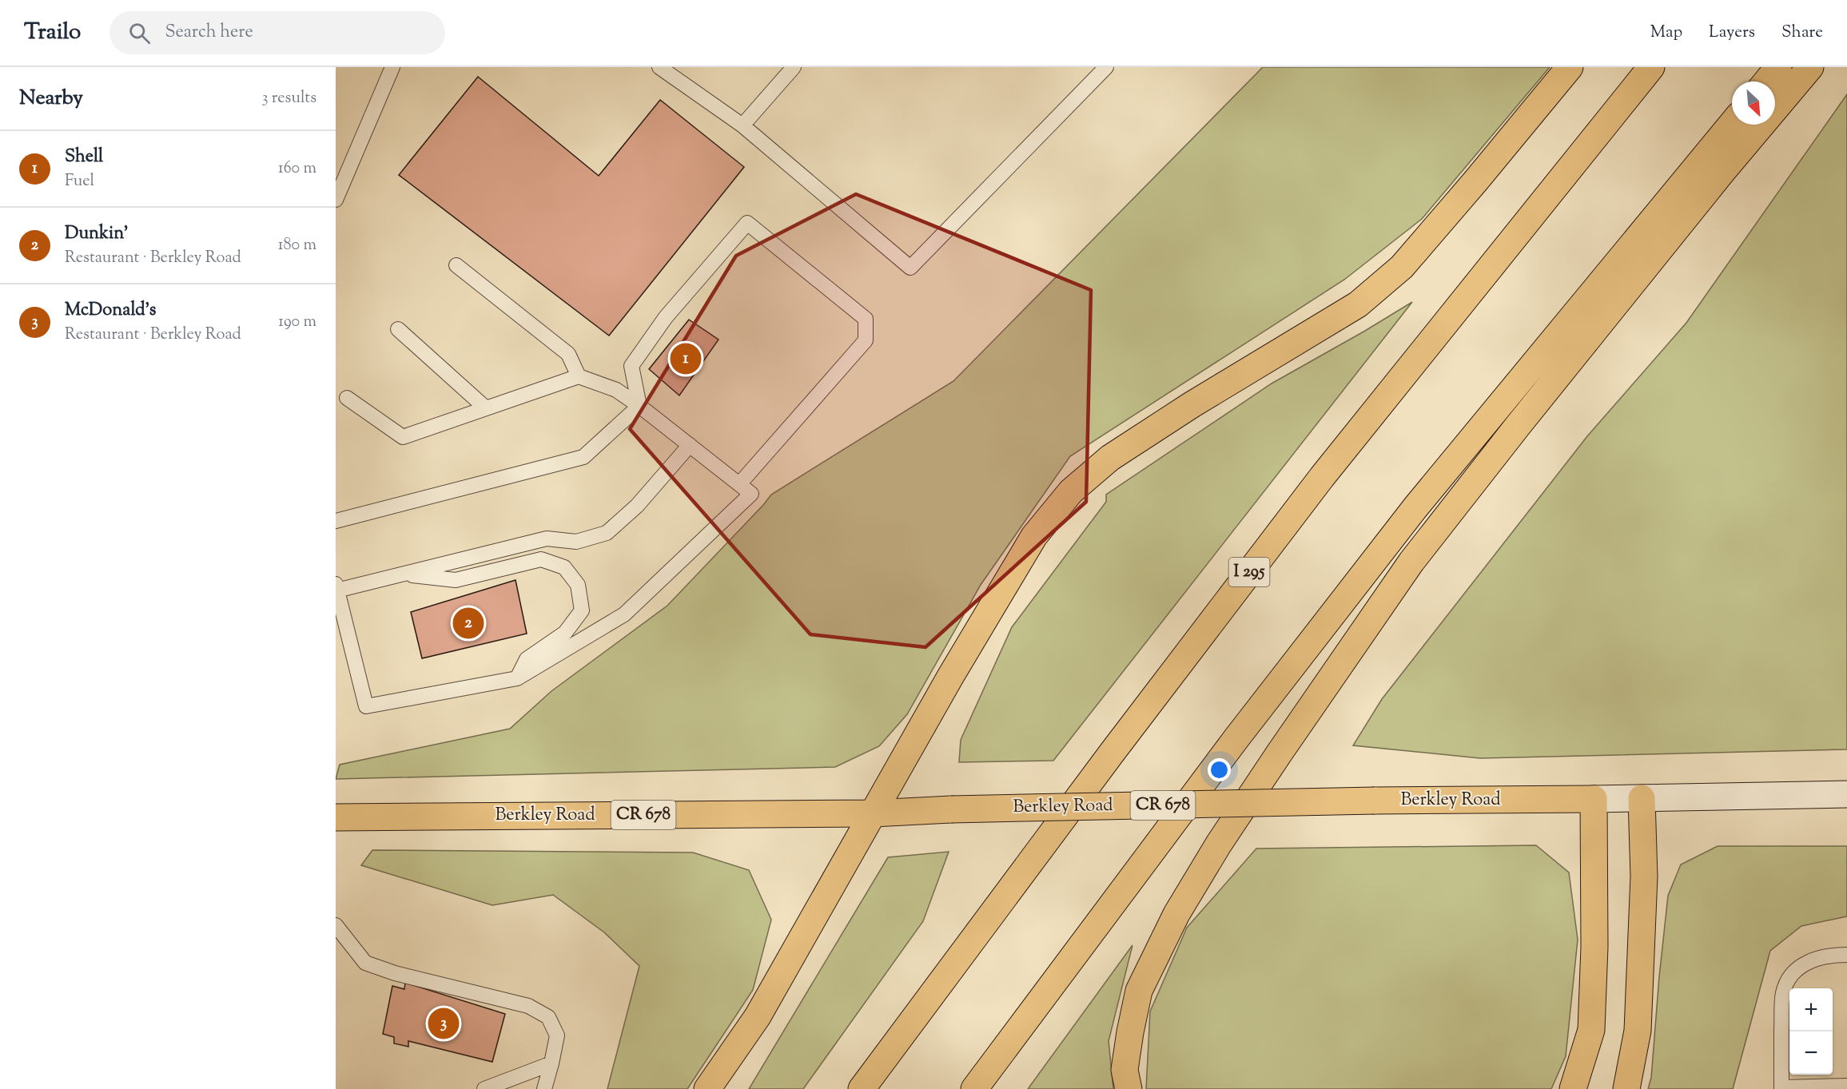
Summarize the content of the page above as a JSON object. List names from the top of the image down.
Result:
{
  "streets": {
    "main road": ["I 295", "Berkley Road", "CR 678"]
  },
  "north": "bottom right",
  "page": {
    "header": "Trailo",
    "search": "Search here",
    "nav": ["Map", "Layers", "Share"],
    "heading": ["Nearby", "3 results"],
    "list": [
      {
        "mark": "1",
        "name": "Shell",
        "note": "Fuel",
        "value": "160 m"
      },
      {
        "mark": "2",
        "name": "Dunkin'",
        "note": "Restaurant · Berkley Road",
        "value": "180 m"
      },
      {
        "mark": "3",
        "name": "McDonald's",
        "note": "Restaurant · Berkley Road",
        "value": "190 m"
      }
    ],
    "pins": ["1", "2", "3"],
    "map_buttons": ["+", "−"]
  }
}
